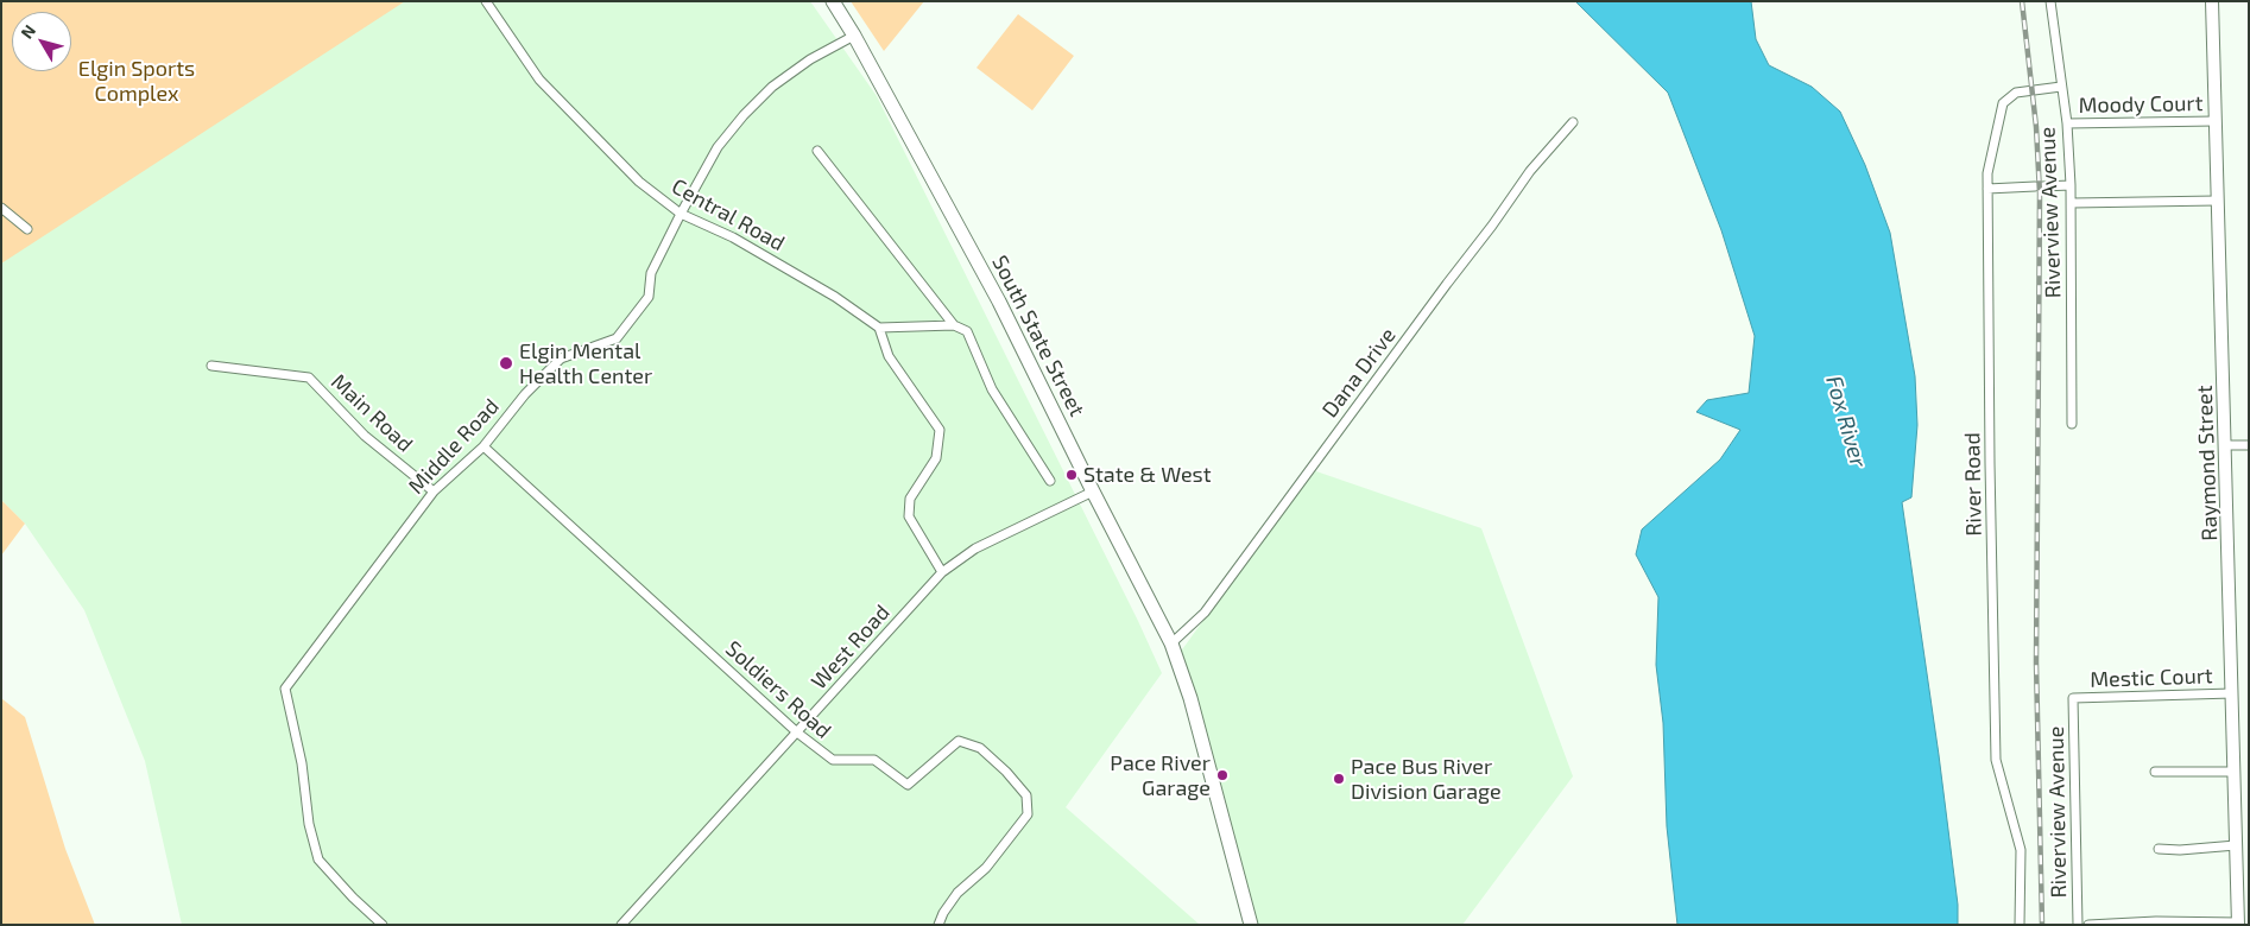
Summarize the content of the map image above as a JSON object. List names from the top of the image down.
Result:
{
  "streets": {
    "main road": ["South State Street"],
    "street": [
      "Moody Court",
      "Riverview Avenue",
      "Central Road",
      "Dana Drive",
      "Main Road",
      "Middle Road",
      "Raymond Street",
      "River Road",
      "West Road",
      "Mestic Court",
      "Soldiers Road"
    ]
  },
  "crossings": [
    ["Moody Court", "Riverview Avenue"],
    ["Moody Court", "Raymond Street"],
    ["Riverview Avenue", "River Road"],
    ["Riverview Avenue", "Mestic Court"],
    ["Central Road", "Middle Road"],
    ["South State Street", "Dana Drive"],
    ["South State Street", "Middle Road"],
    ["South State Street", "West Road"],
    ["Main Road", "Middle Road"],
    ["Middle Road", "Soldiers Road"],
    ["Raymond Street", "Mestic Court"],
    ["West Road", "Soldiers Road"]
  ],
  "water": ["Fox River"],
  "parks": ["Elgin Sports Complex"],
  "places": [
    "Elgin Mental Health Center",
    "State & West",
    "Pace River Garage",
    "Pace Bus River Division Garage"
  ],
  "north": "top left"
}
